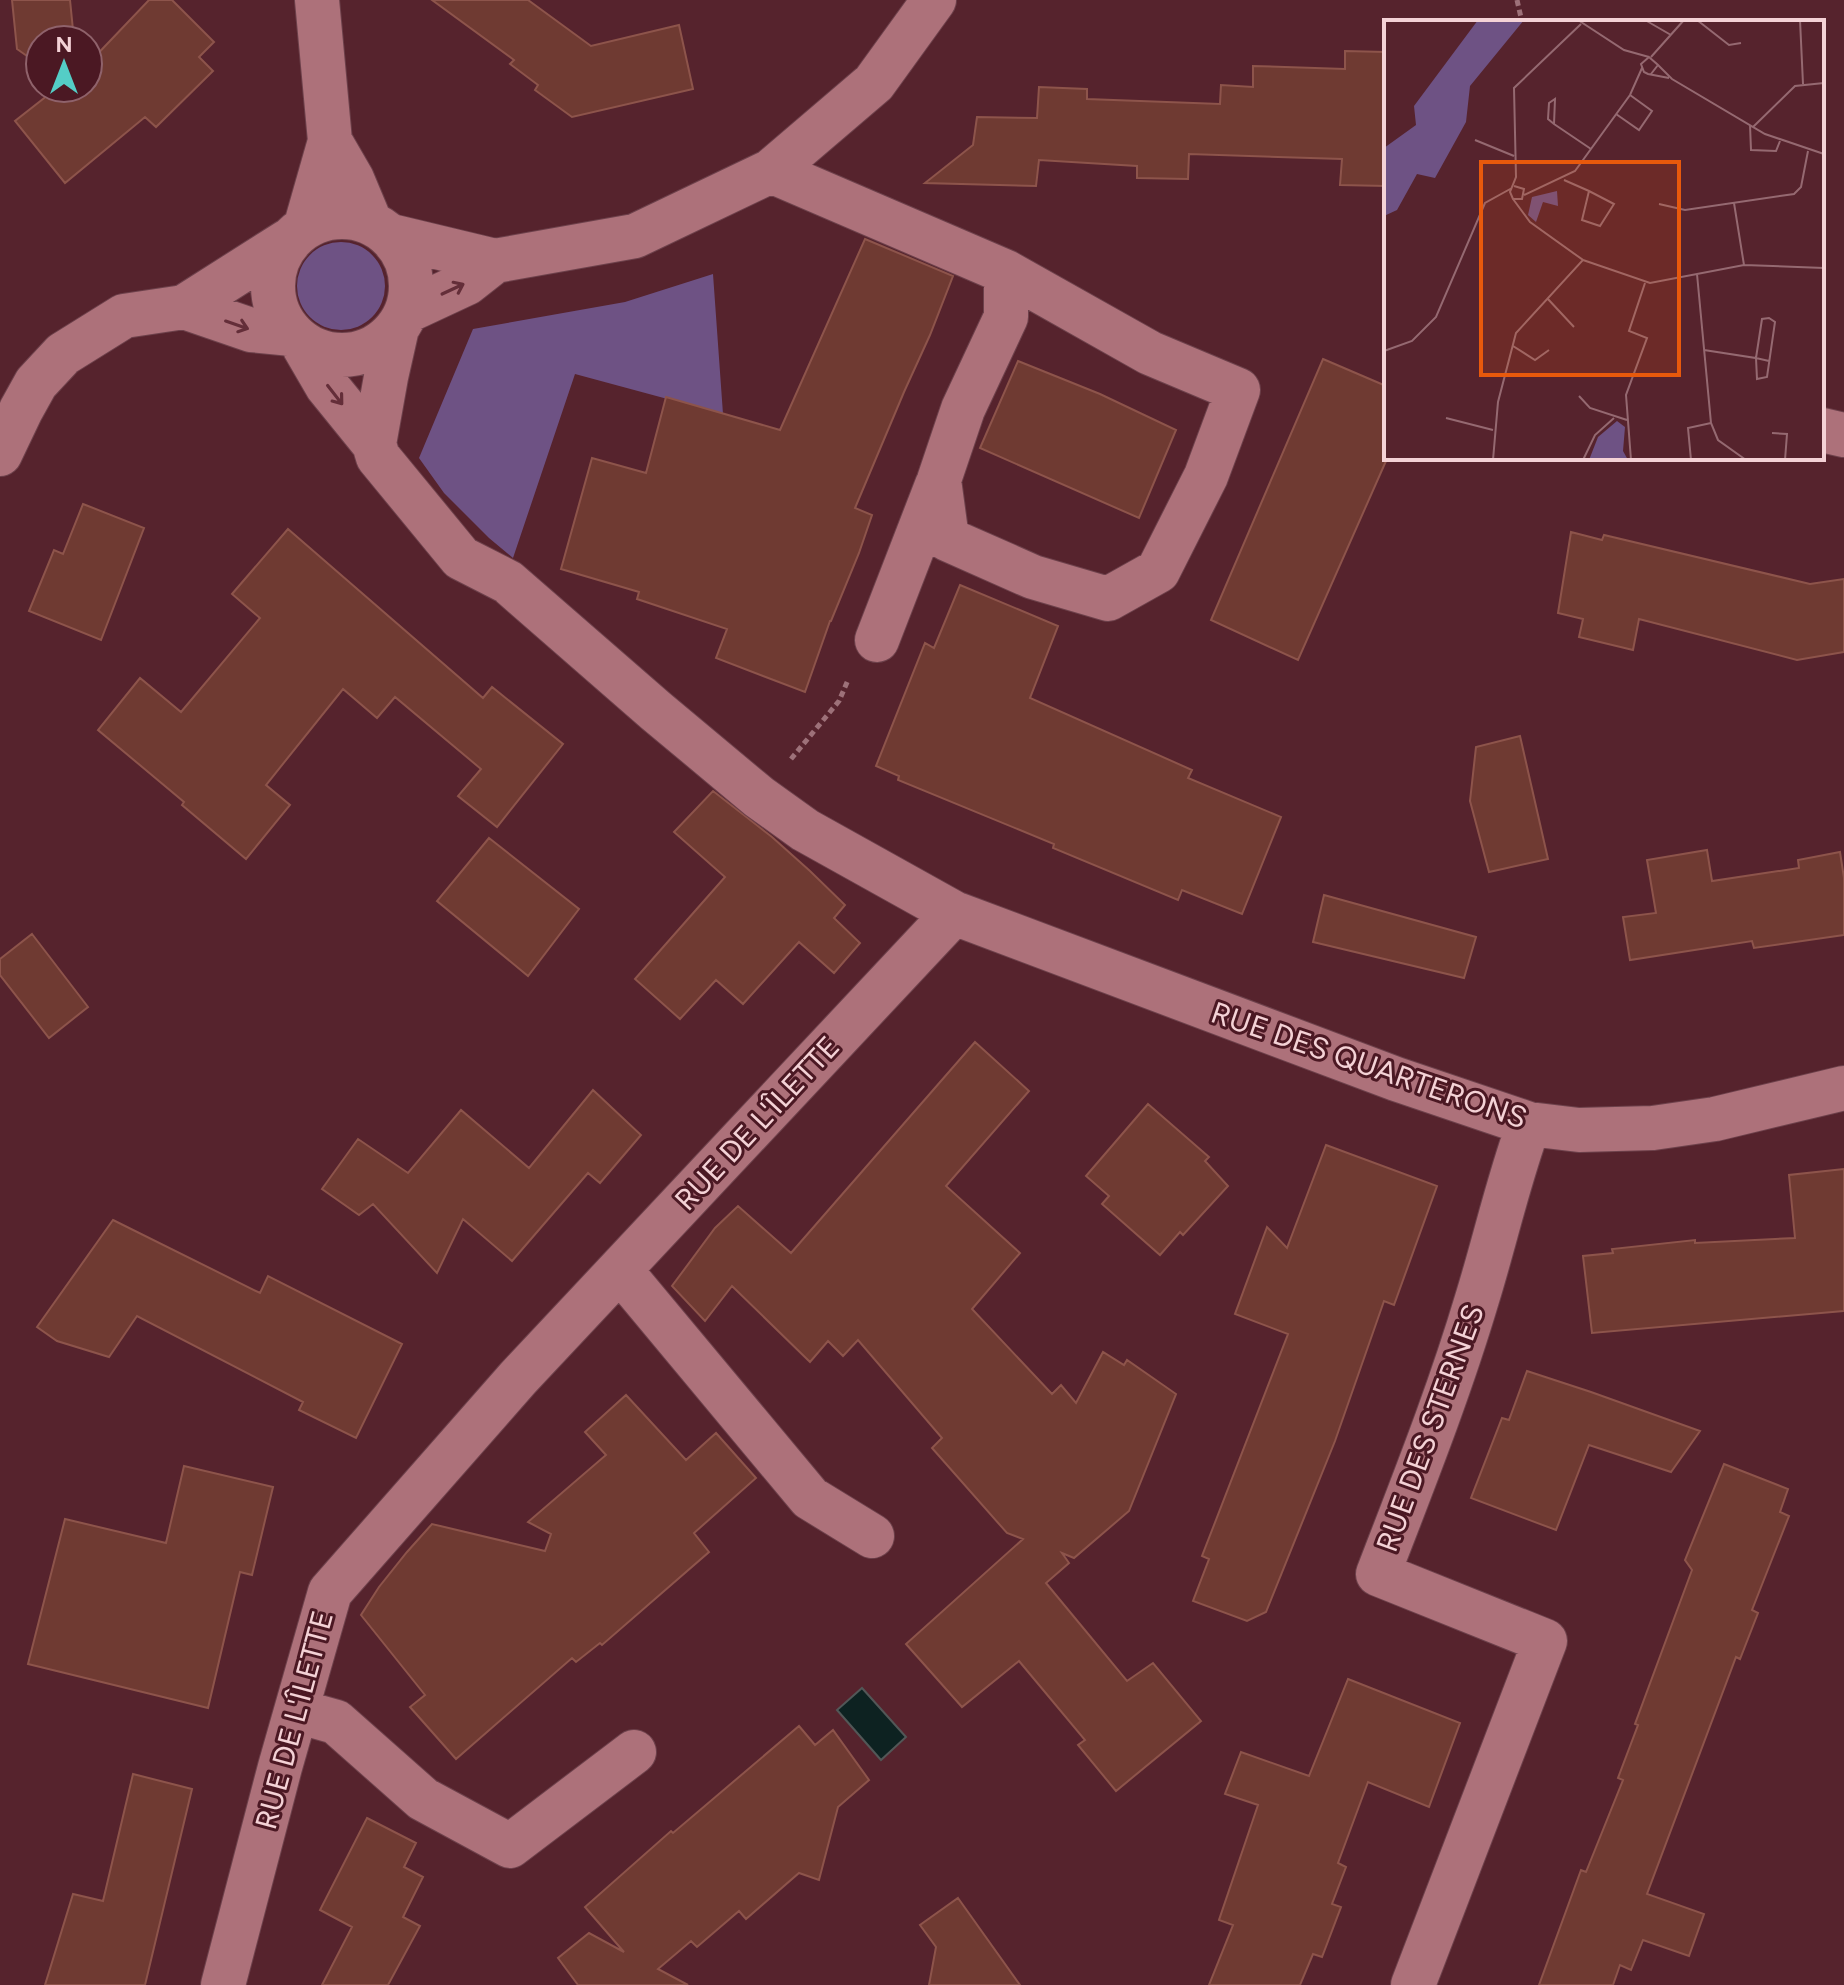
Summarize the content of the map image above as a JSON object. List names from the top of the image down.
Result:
{
  "streets": {
    "street": ["RUE DES QUARTERONS", "RUE DE L'ÎLETTE", "RUE DES STERNES"]
  },
  "crossings": [
    ["RUE DES QUARTERONS", "RUE DE L'ÎLETTE"],
    ["RUE DES QUARTERONS", "RUE DES STERNES"]
  ],
  "north": "top"
}
